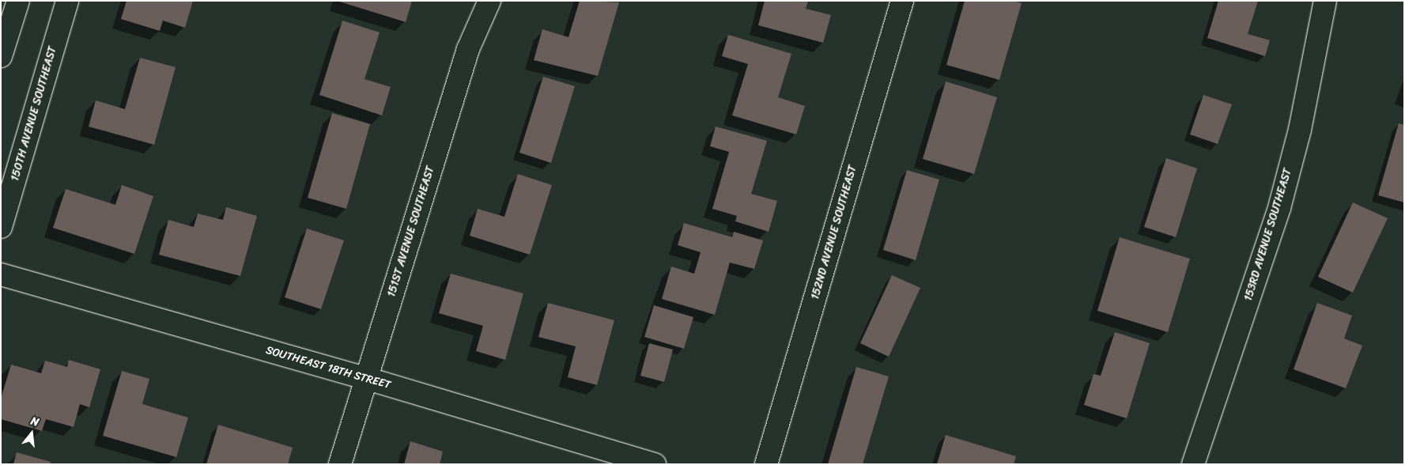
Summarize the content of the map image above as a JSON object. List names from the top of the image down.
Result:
{
  "streets": {
    "street": [
      "150TH AVENUE SOUTHEAST",
      "151ST AVENUE SOUTHEAST",
      "152ND AVENUE SOUTHEAST",
      "153RD AVENUE SOUTHEAST",
      "SOUTHEAST 18TH STREET"
    ]
  },
  "crossings": [
    ["151ST AVENUE SOUTHEAST", "SOUTHEAST 18TH STREET"]
  ],
  "north": "top"
}
